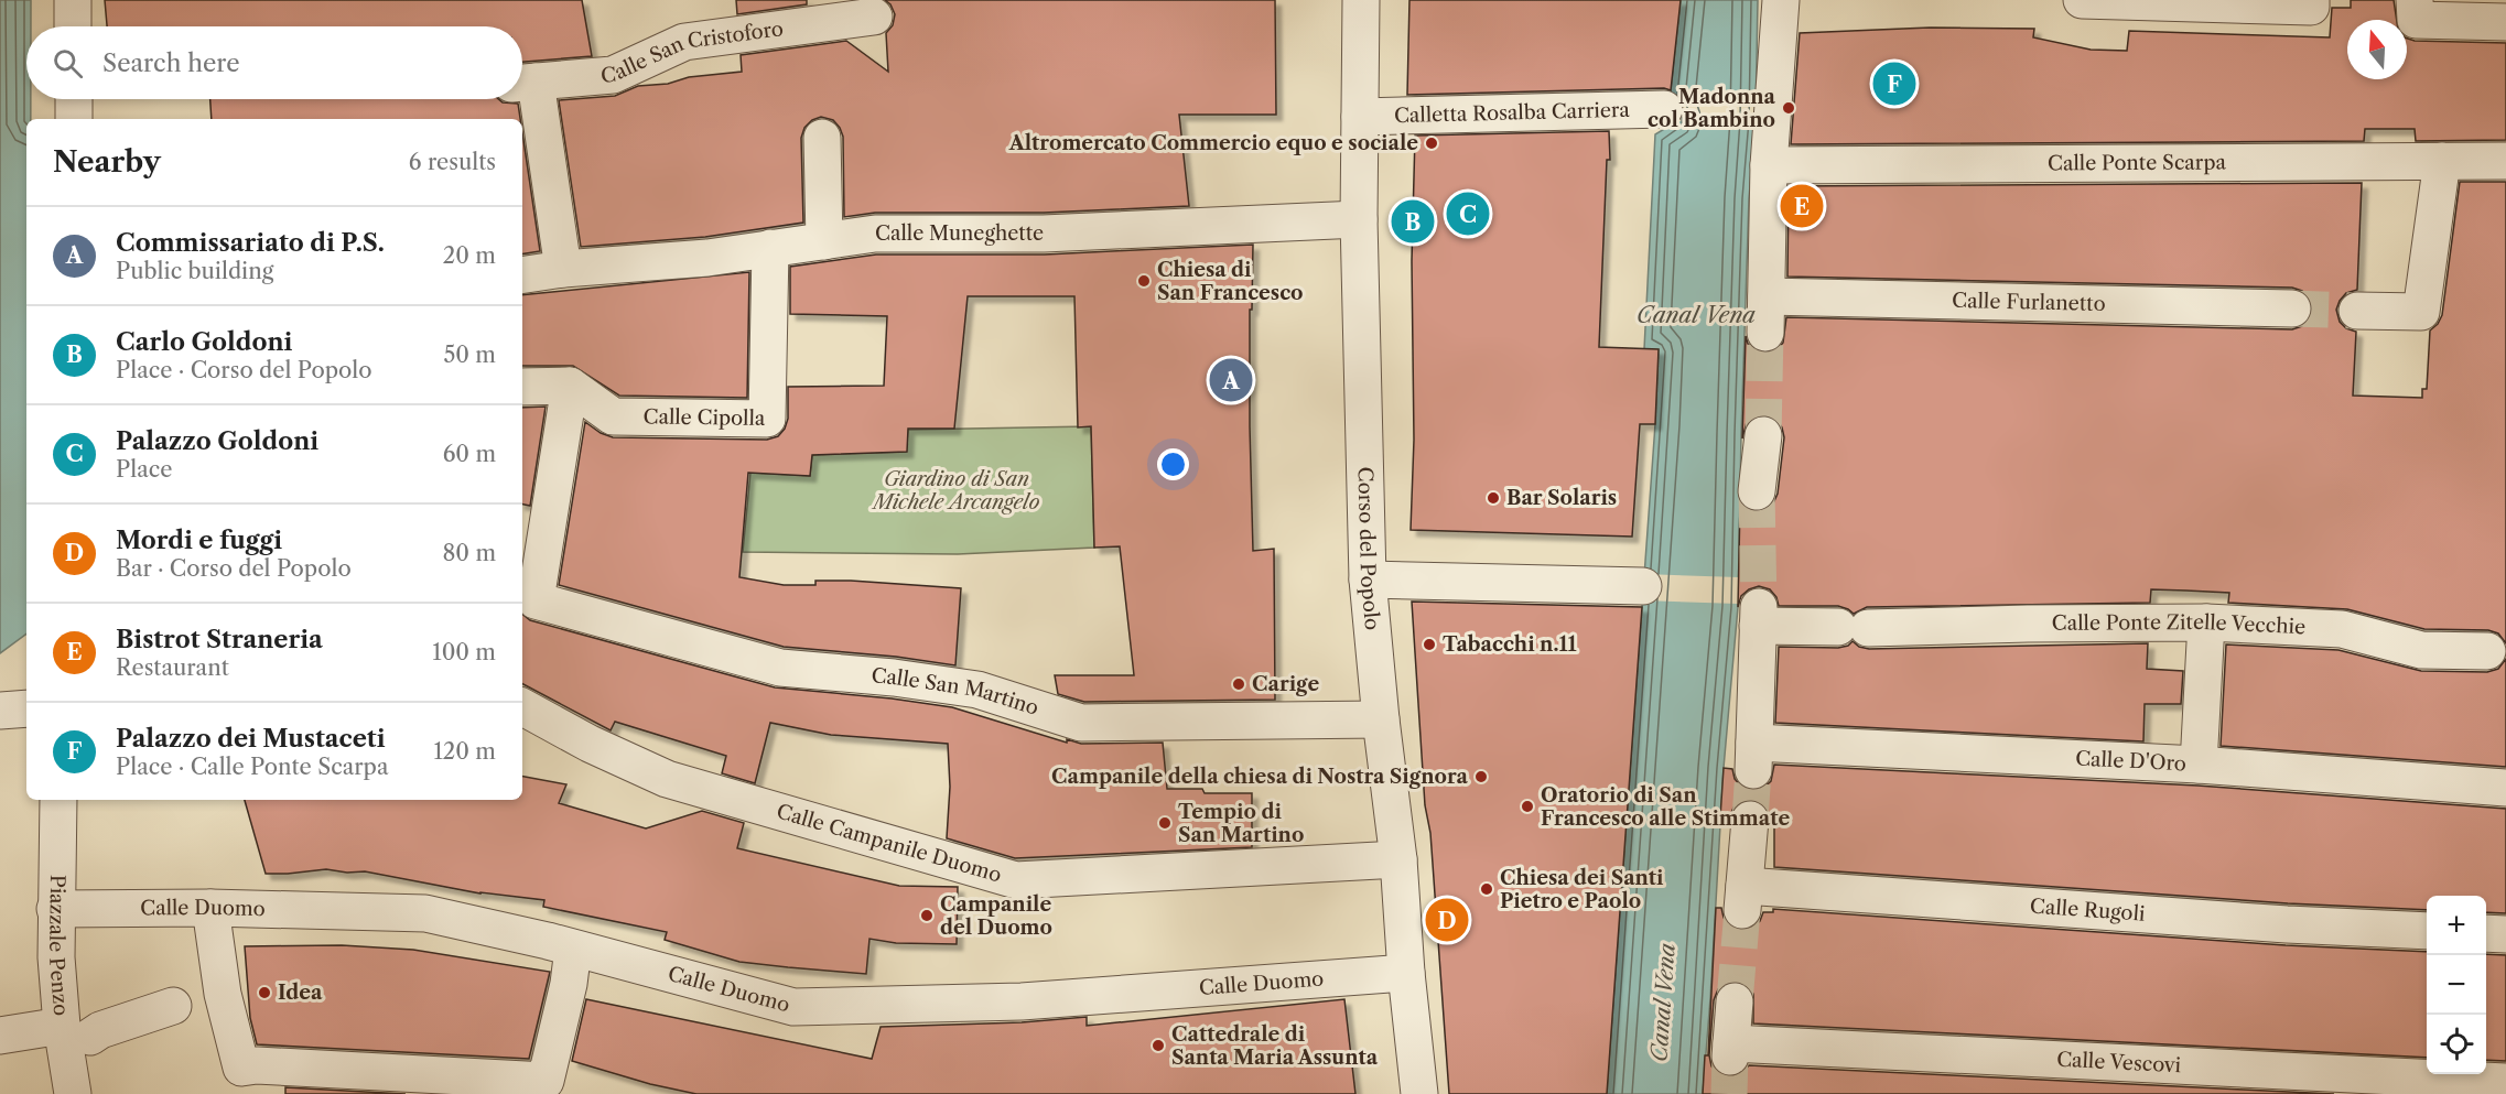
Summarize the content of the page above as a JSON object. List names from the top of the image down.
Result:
{
  "streets": {
    "street": [
      "Calle San Cristoforo",
      "Calletta Rosalba Carriera",
      "Calle Ponte Scarpa",
      "Calle Muneghette",
      "Calle Furlanetto",
      "Calle Cipolla",
      "Corso del Popolo",
      "Calle Ponte Zitelle Vecchie",
      "Calle San Martino",
      "Calle D'Oro",
      "Calle Campanile Duomo",
      "Calle Duomo",
      "Calle Rugoli",
      "Piazzale Penzo",
      "Calle Vescovi"
    ]
  },
  "crossings": [
    ["Calletta Rosalba Carriera", "Corso del Popolo"],
    ["Calle Muneghette", "Calle Cipolla"],
    ["Calle Muneghette", "Corso del Popolo"],
    ["Calle Cipolla", "Calle San Martino"],
    ["Corso del Popolo", "Calle San Martino"],
    ["Corso del Popolo", "Calle Campanile Duomo"],
    ["Corso del Popolo", "Calle Duomo"],
    ["Calle Ponte Zitelle Vecchie", "Calle D'Oro"],
    ["Calle Duomo", "Piazzale Penzo"]
  ],
  "water": ["Canal Vena"],
  "parks": ["Giardino di San Michele Arcangelo"],
  "places": [
    "Madonna col Bambino",
    "Altromercato Commercio equo e sociale",
    "Chiesa di San Francesco",
    "Bar Solaris",
    "Tabacchi n.11",
    "Carige",
    "Campanile della chiesa di Nostra Signora",
    "Oratorio di San Francesco alle Stimmate",
    "Tempio di San Martino",
    "Chiesa dei Santi Pietro e Paolo",
    "Campanile del Duomo",
    "Idea",
    "Cattedrale di Santa Maria Assunta"
  ],
  "north": "top",
  "page": {
    "search": "Search here",
    "pins": [
      "F",
      "E",
      "C",
      "B",
      "A",
      "D"
    ],
    "heading": ["Nearby", "6 results"],
    "list": [
      {
        "mark": "A",
        "name": "Commissariato di P.S.",
        "note": "Public building",
        "value": "20 m"
      },
      {
        "mark": "B",
        "name": "Carlo Goldoni",
        "note": "Place · Corso del Popolo",
        "value": "50 m"
      },
      {
        "mark": "C",
        "name": "Palazzo Goldoni",
        "note": "Place",
        "value": "60 m"
      },
      {
        "mark": "D",
        "name": "Mordi e fuggi",
        "note": "Bar · Corso del Popolo",
        "value": "80 m"
      },
      {
        "mark": "E",
        "name": "Bistrot Straneria",
        "note": "Restaurant",
        "value": "100 m"
      },
      {
        "mark": "F",
        "name": "Palazzo dei Mustaceti",
        "note": "Place · Calle Ponte Scarpa",
        "value": "120 m"
      }
    ],
    "map_buttons": ["+", "−"]
  }
}
